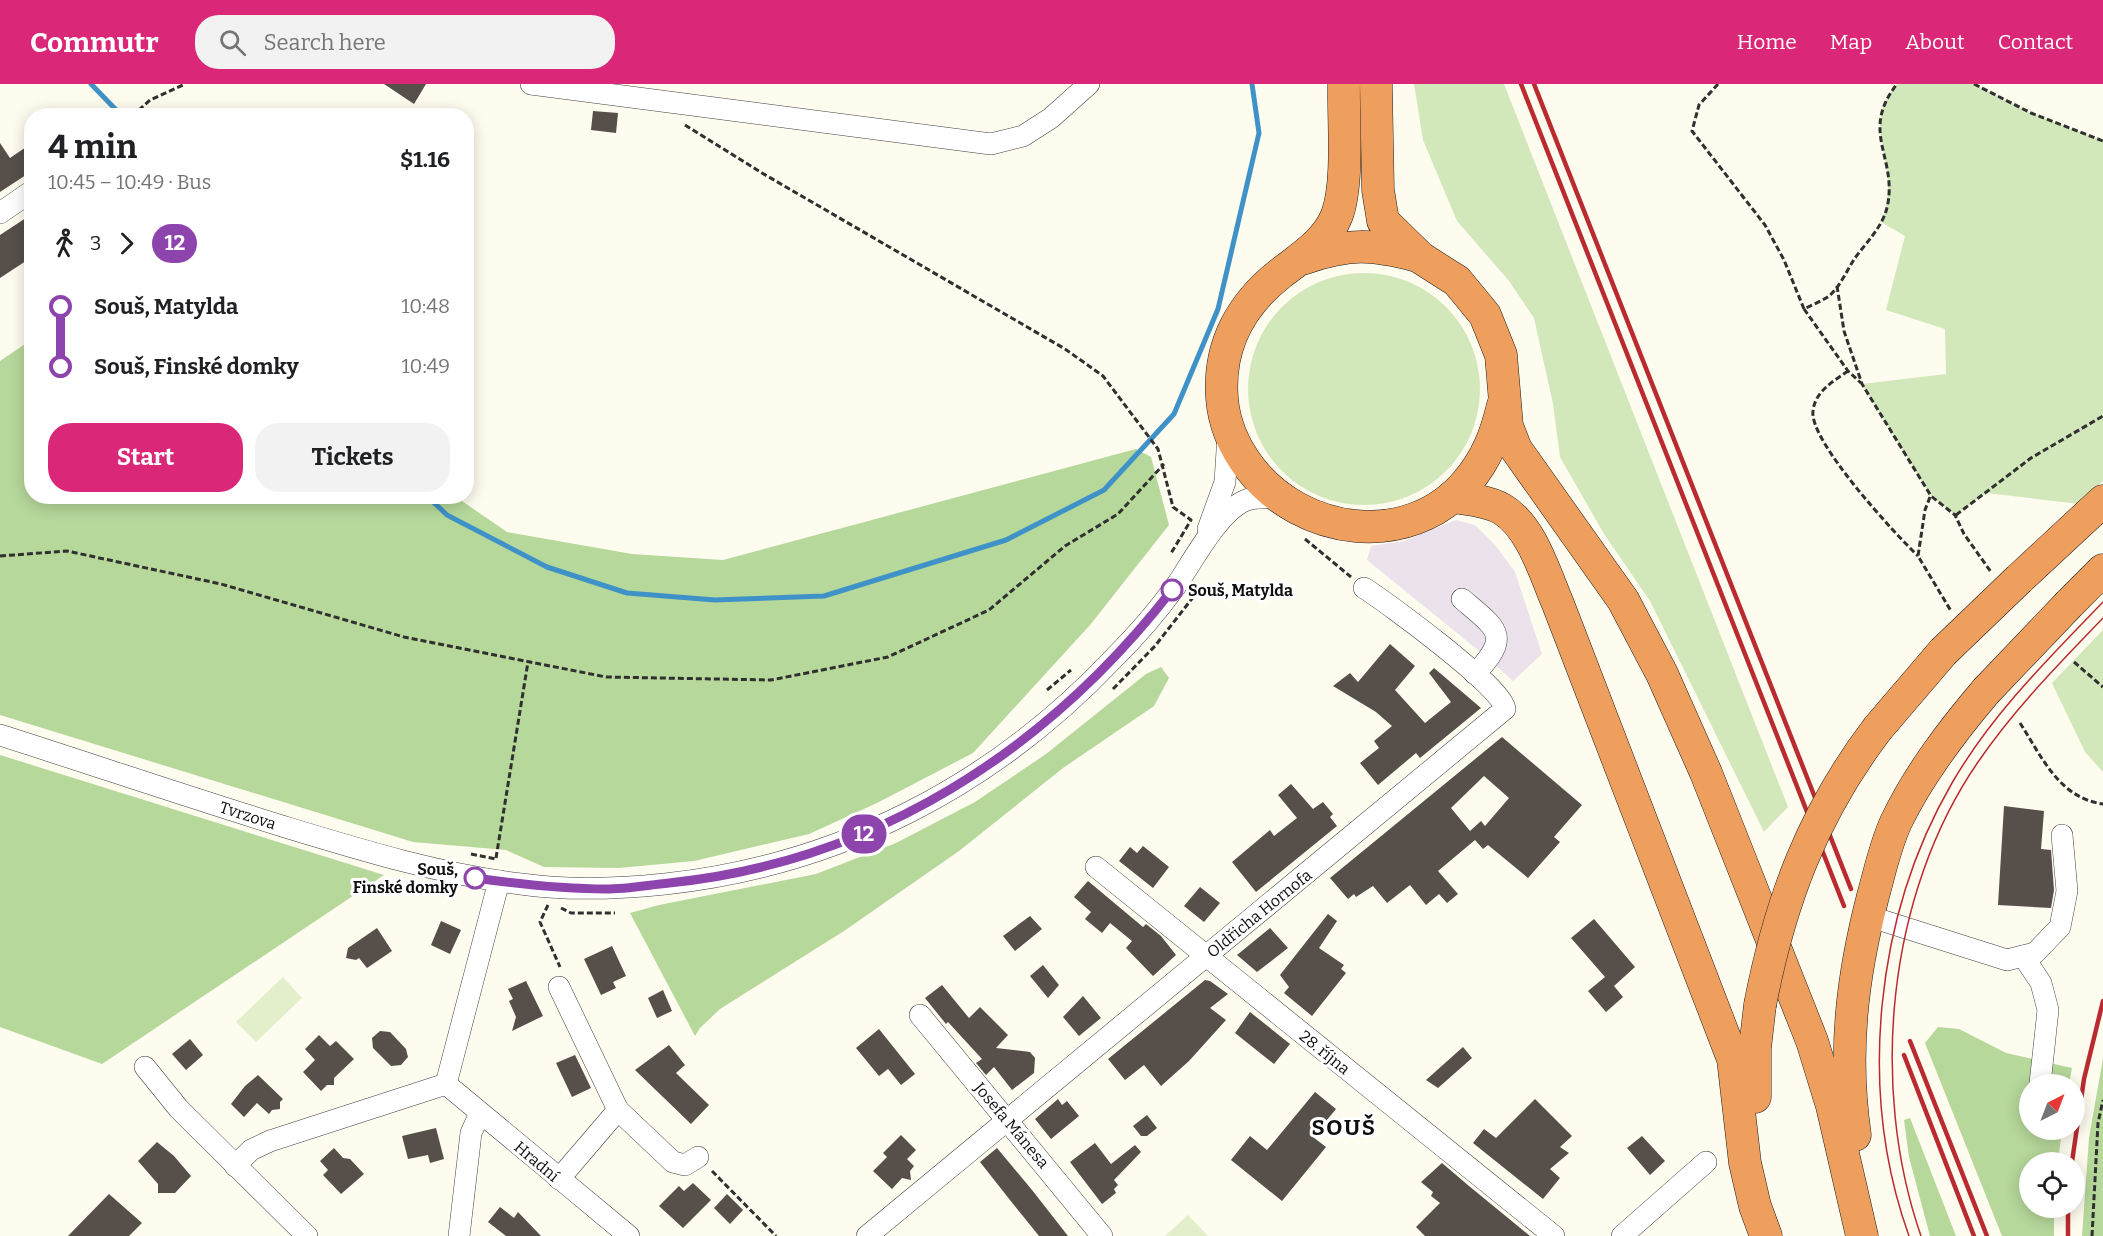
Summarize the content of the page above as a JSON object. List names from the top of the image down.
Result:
{
  "streets": {
    "street": [
      "Tvrzova",
      "Oldřicha Hornofa",
      "28. října",
      "Josefa Mánesa",
      "Hradní"
    ]
  },
  "crossings": [
    ["Oldřicha Hornofa", "28. října"],
    ["Oldřicha Hornofa", "Josefa Mánesa"]
  ],
  "districts": ["SOUŠ"],
  "places": ["Souš, Matylda", "Souš, Finské domky"],
  "lines": ["bus line 12"],
  "north": "top right",
  "page": {
    "header": "Commutr",
    "search": "Search here",
    "nav": [
      "Home",
      "Map",
      "About",
      "Contact"
    ],
    "on_map": "12",
    "heading": ["4 min", "10:45 – 10:49 · Bus", "$1.16"],
    "legs": ["3", "12"],
    "list": [
      {
        "name": "Souš, Matylda",
        "value": "10:48"
      },
      {
        "name": "Souš, Finské domky",
        "value": "10:49"
      }
    ],
    "buttons": ["Start", "Tickets"]
  }
}
